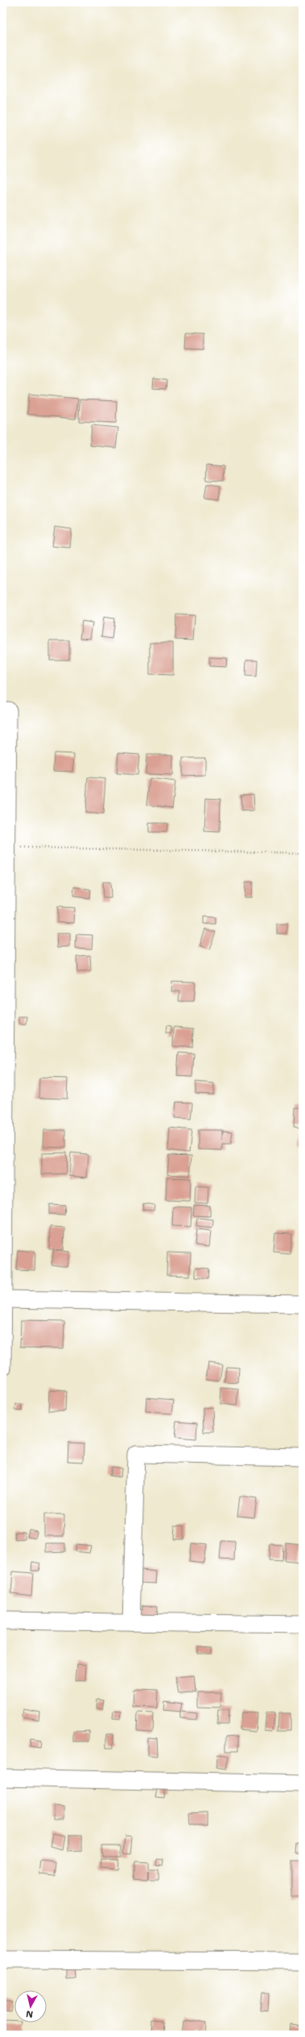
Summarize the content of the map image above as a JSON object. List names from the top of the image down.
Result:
{
  "north": "bottom"
}
